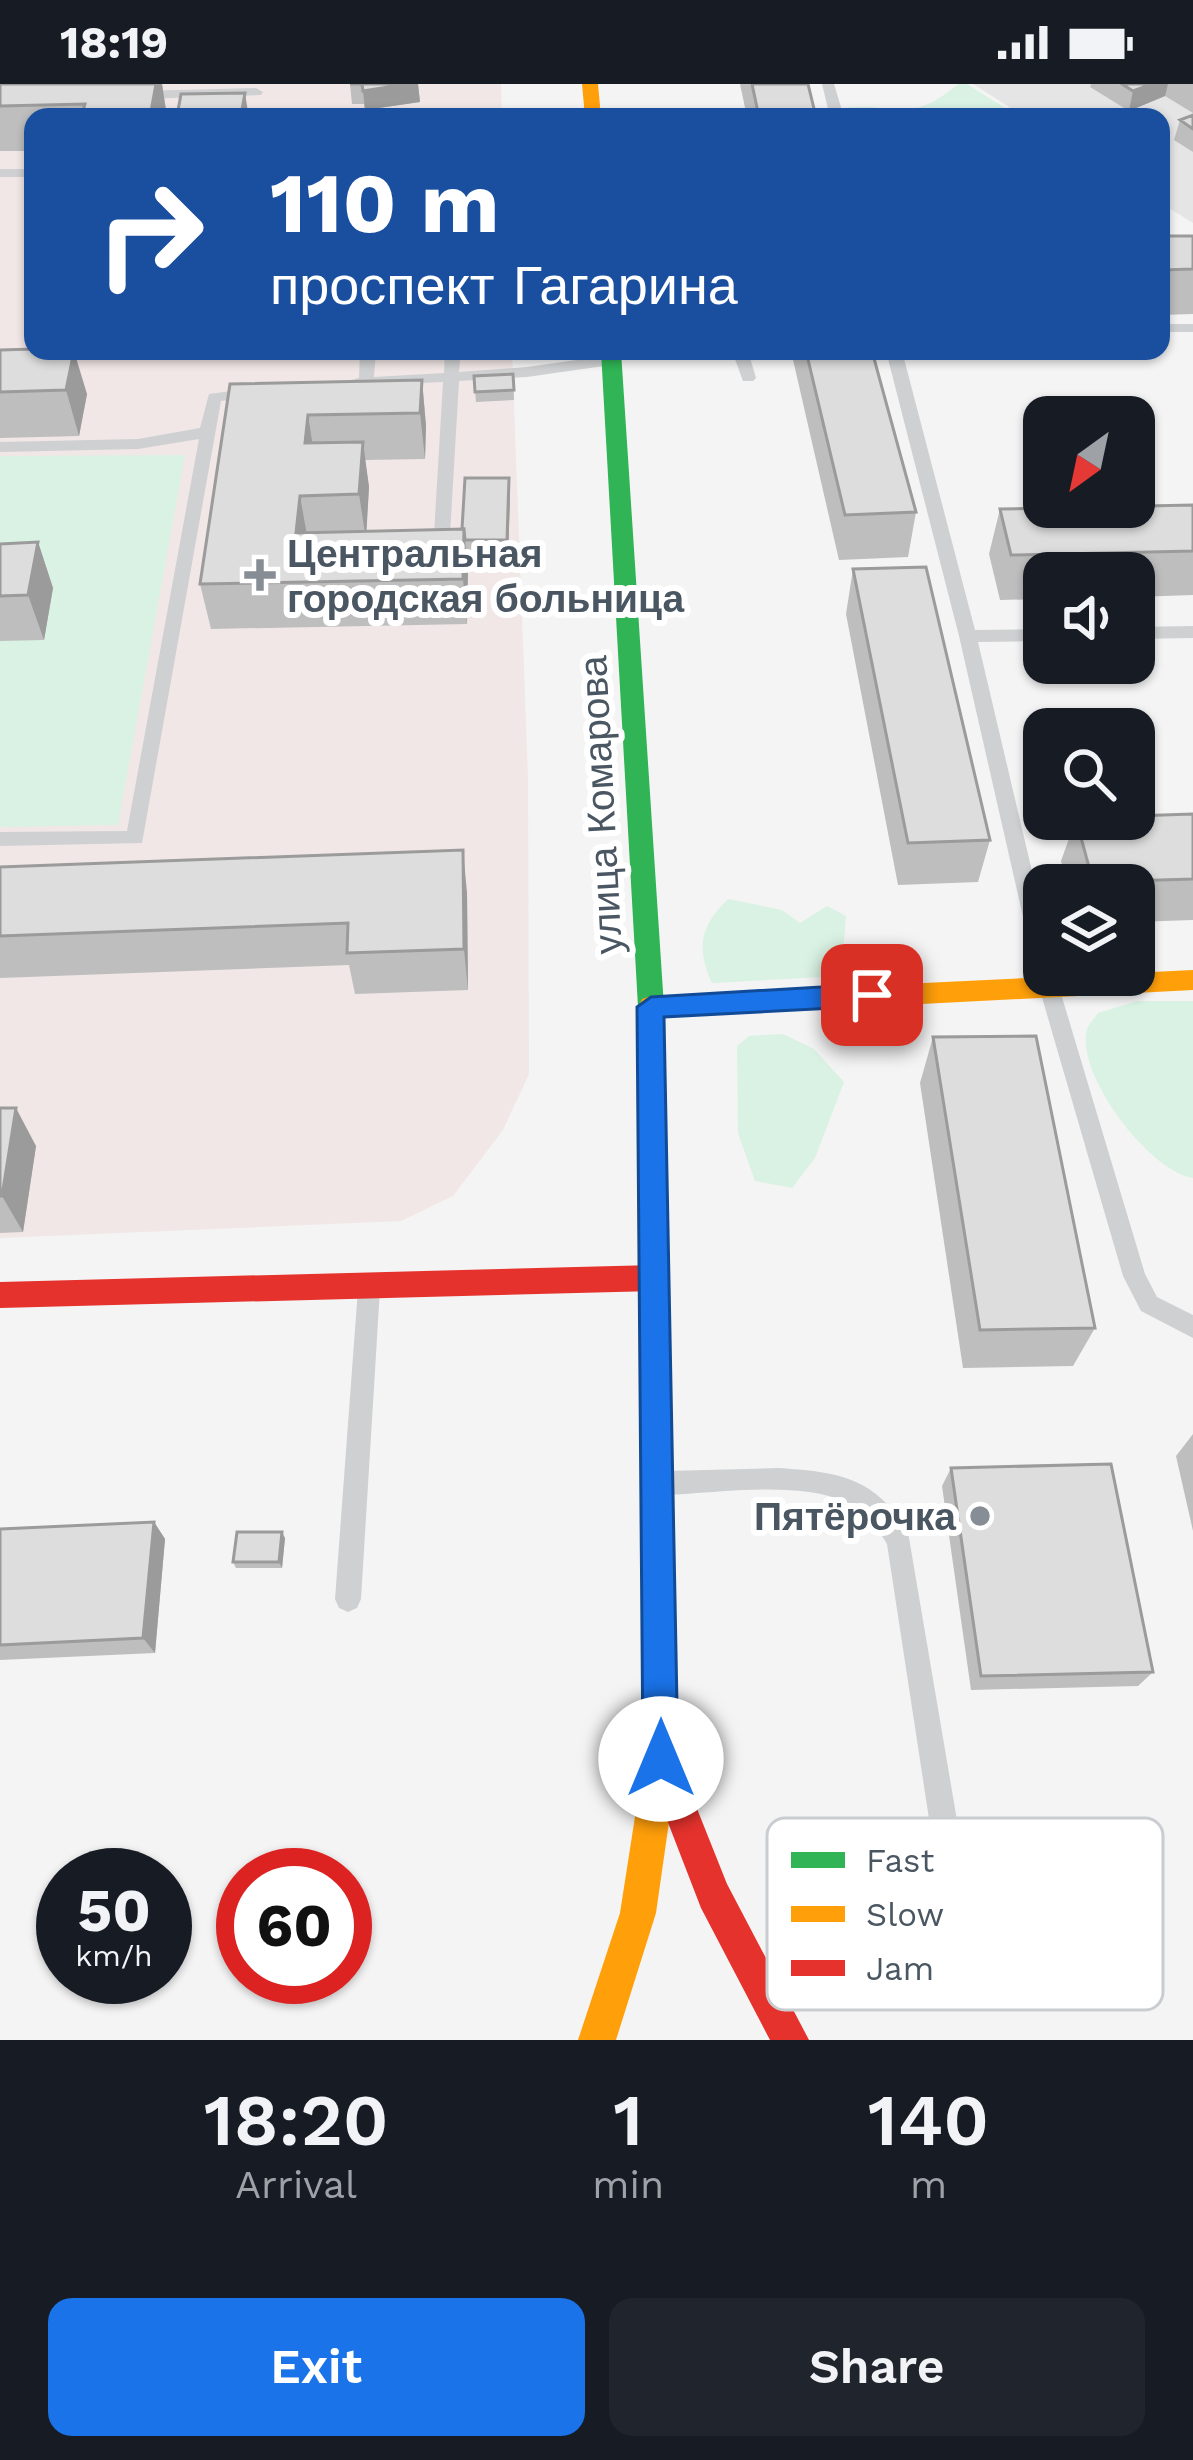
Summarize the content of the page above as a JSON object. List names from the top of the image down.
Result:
{
  "streets": {
    "main road": ["улица Комарова"]
  },
  "places": {
    "health": ["Центральная городская больница"],
    "other": ["Пятёрочка"]
  },
  "legend": ["Fast", "Slow", "Jam"],
  "north": "bottom left",
  "page": {
    "status": "18:19",
    "turn": ["110 m", "проспект Гагарина"],
    "speed": "50 km/h",
    "limit": "60",
    "eta": [
      "18:20",
      "Arrival",
      "1",
      "min",
      "140",
      "m"
    ],
    "buttons": ["Exit", "Share"]
  }
}
